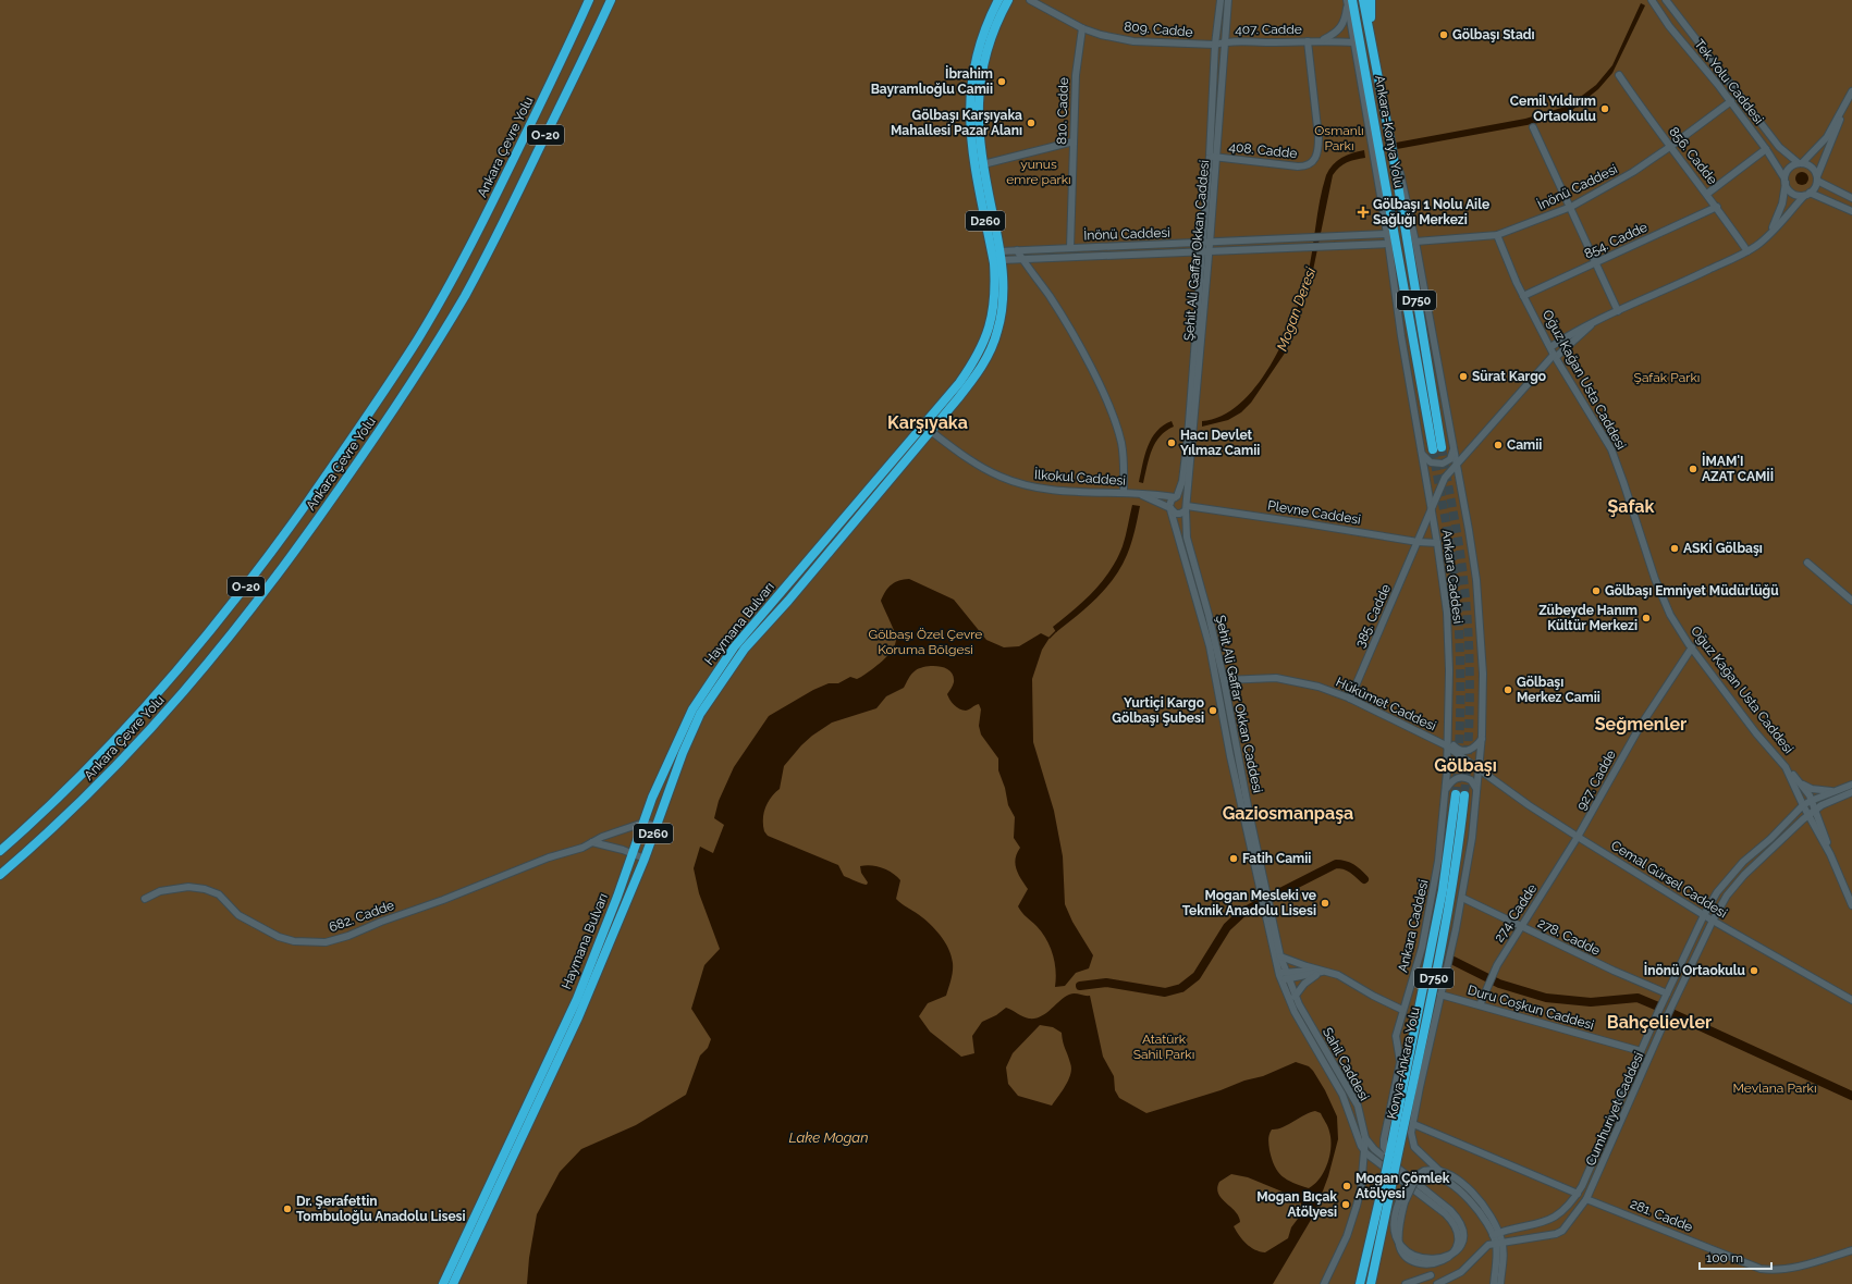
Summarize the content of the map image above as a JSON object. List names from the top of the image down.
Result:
{
  "streets": {
    "highway": [
      "Ankara-Konya Yolu",
      "O-20",
      "Ankara Çevre Yolu",
      "D260",
      "D750",
      "Haymana Bulvarı",
      "Konya-Ankara Yolu"
    ],
    "street": [
      "809. Cadde",
      "407. Cadde",
      "Tek Yolu Caddesi",
      "810. Cadde",
      "408. Cadde",
      "856. Cadde",
      "İnönü Caddesi",
      "854. Cadde",
      "Şehit Ali Gaffar Okkan Caddesi",
      "Oğuz Kağan Usta Caddesi",
      "İlkokul Caddesi",
      "Plevne Caddesi",
      "Ankara Caddesi",
      "385. Cadde",
      "Hükümet Caddesi",
      "927. Cadde",
      "Cemal Gürsel Caddesi",
      "274. Cadde",
      "682. Cadde",
      "278. Cadde",
      "Duru Coşkun Caddesi",
      "Sahil Caddesi",
      "Cumhuriyet Caddesi",
      "281. Cadde"
    ]
  },
  "crossings": [
    ["809. Cadde", "407. Cadde"],
    ["809. Cadde", "810. Cadde"],
    ["809. Cadde", "Şehit Ali Gaffar Okkan Caddesi"],
    ["407. Cadde", "408. Cadde"],
    ["407. Cadde", "Şehit Ali Gaffar Okkan Caddesi"],
    ["Tek Yolu Caddesi", "İnönü Caddesi"],
    ["810. Cadde", "İnönü Caddesi"],
    ["Ankara-Konya Yolu", "D750"],
    ["Ankara-Konya Yolu", "Ankara Caddesi"],
    ["408. Cadde", "Şehit Ali Gaffar Okkan Caddesi"],
    ["856. Cadde", "İnönü Caddesi"],
    ["856. Cadde", "854. Cadde"],
    ["İnönü Caddesi", "Şehit Ali Gaffar Okkan Caddesi"],
    ["İnönü Caddesi", "Oğuz Kağan Usta Caddesi"],
    ["İnönü Caddesi", "Ankara Caddesi"],
    ["İnönü Caddesi", "Haymana Bulvarı"],
    ["854. Cadde", "Oğuz Kağan Usta Caddesi"],
    ["Şehit Ali Gaffar Okkan Caddesi", "İlkokul Caddesi"],
    ["Şehit Ali Gaffar Okkan Caddesi", "Plevne Caddesi"],
    ["Şehit Ali Gaffar Okkan Caddesi", "Hükümet Caddesi"],
    ["Şehit Ali Gaffar Okkan Caddesi", "Sahil Caddesi"],
    ["D750", "Ankara Caddesi"],
    ["D750", "Konya-Ankara Yolu"],
    ["Oğuz Kağan Usta Caddesi", "385. Cadde"],
    ["Oğuz Kağan Usta Caddesi", "927. Cadde"],
    ["Oğuz Kağan Usta Caddesi", "Cumhuriyet Caddesi"],
    ["İlkokul Caddesi", "Plevne Caddesi"],
    ["İlkokul Caddesi", "Haymana Bulvarı"],
    ["Plevne Caddesi", "Ankara Caddesi"],
    ["Plevne Caddesi", "385. Cadde"],
    ["Ankara Caddesi", "385. Cadde"],
    ["Ankara Caddesi", "Hükümet Caddesi"],
    ["Ankara Caddesi", "Cemal Gürsel Caddesi"],
    ["Ankara Caddesi", "278. Cadde"],
    ["Ankara Caddesi", "Duru Coşkun Caddesi"],
    ["Ankara Caddesi", "Konya-Ankara Yolu"],
    ["385. Cadde", "Hükümet Caddesi"],
    ["Haymana Bulvarı", "682. Cadde"],
    ["Hükümet Caddesi", "Cemal Gürsel Caddesi"],
    ["927. Cadde", "Cemal Gürsel Caddesi"],
    ["927. Cadde", "274. Cadde"],
    ["Cemal Gürsel Caddesi", "274. Cadde"],
    ["Cemal Gürsel Caddesi", "Cumhuriyet Caddesi"],
    ["274. Cadde", "278. Cadde"],
    ["274. Cadde", "Duru Coşkun Caddesi"],
    ["278. Cadde", "Cumhuriyet Caddesi"],
    ["Duru Coşkun Caddesi", "Konya-Ankara Yolu"],
    ["Duru Coşkun Caddesi", "Cumhuriyet Caddesi"],
    ["Cumhuriyet Caddesi", "281. Cadde"]
  ],
  "districts": [
    "Karşıyaka",
    "Şafak",
    "Seğmenler",
    "Gölbaşı",
    "Gaziosmanpaşa",
    "Bahçelievler"
  ],
  "water": ["Mogan Deresi", "Lake Mogan"],
  "parks": [
    "Osmanlı Parkı",
    "yunus emre parkı",
    "Şafak Parkı",
    "Gölbaşı Özel Çevre Koruma Bölgesi",
    "Atatürk Sahil Parkı",
    "Mevlana Parkı"
  ],
  "places": {
    "other": [
      "Gölbaşı Stadı",
      "İbrahim Bayramlıoğlu Camii",
      "Cemil Yıldırım Ortaokulu",
      "Gölbaşı Karşıyaka Mahallesi Pazar Alanı",
      "Sürat Kargo",
      "Hacı Devlet Yılmaz Camii",
      "Camii",
      "İMAM'I AZAT CAMİİ",
      "ASKİ Gölbaşı",
      "Gölbaşı Emniyet Müdürlüğü",
      "Zübeyde Hanım Kültür Merkezi",
      "Gölbaşı Merkez Camii",
      "Yurtiçi Kargo Gölbaşı Şubesi",
      "Fatih Camii",
      "Mogan Mesleki ve Teknik Anadolu Lisesi",
      "İnönü Ortaokulu",
      "Mogan Çömlek Atölyesi",
      "Mogan Bıçak Atölyesi",
      "Dr. Şerafettin Tombuloğlu Anadolu Lisesi"
    ],
    "health": ["Gölbaşı 1 Nolu Aile Sağlığı Merkezi"]
  },
  "scale_bar": "100 m"
}
